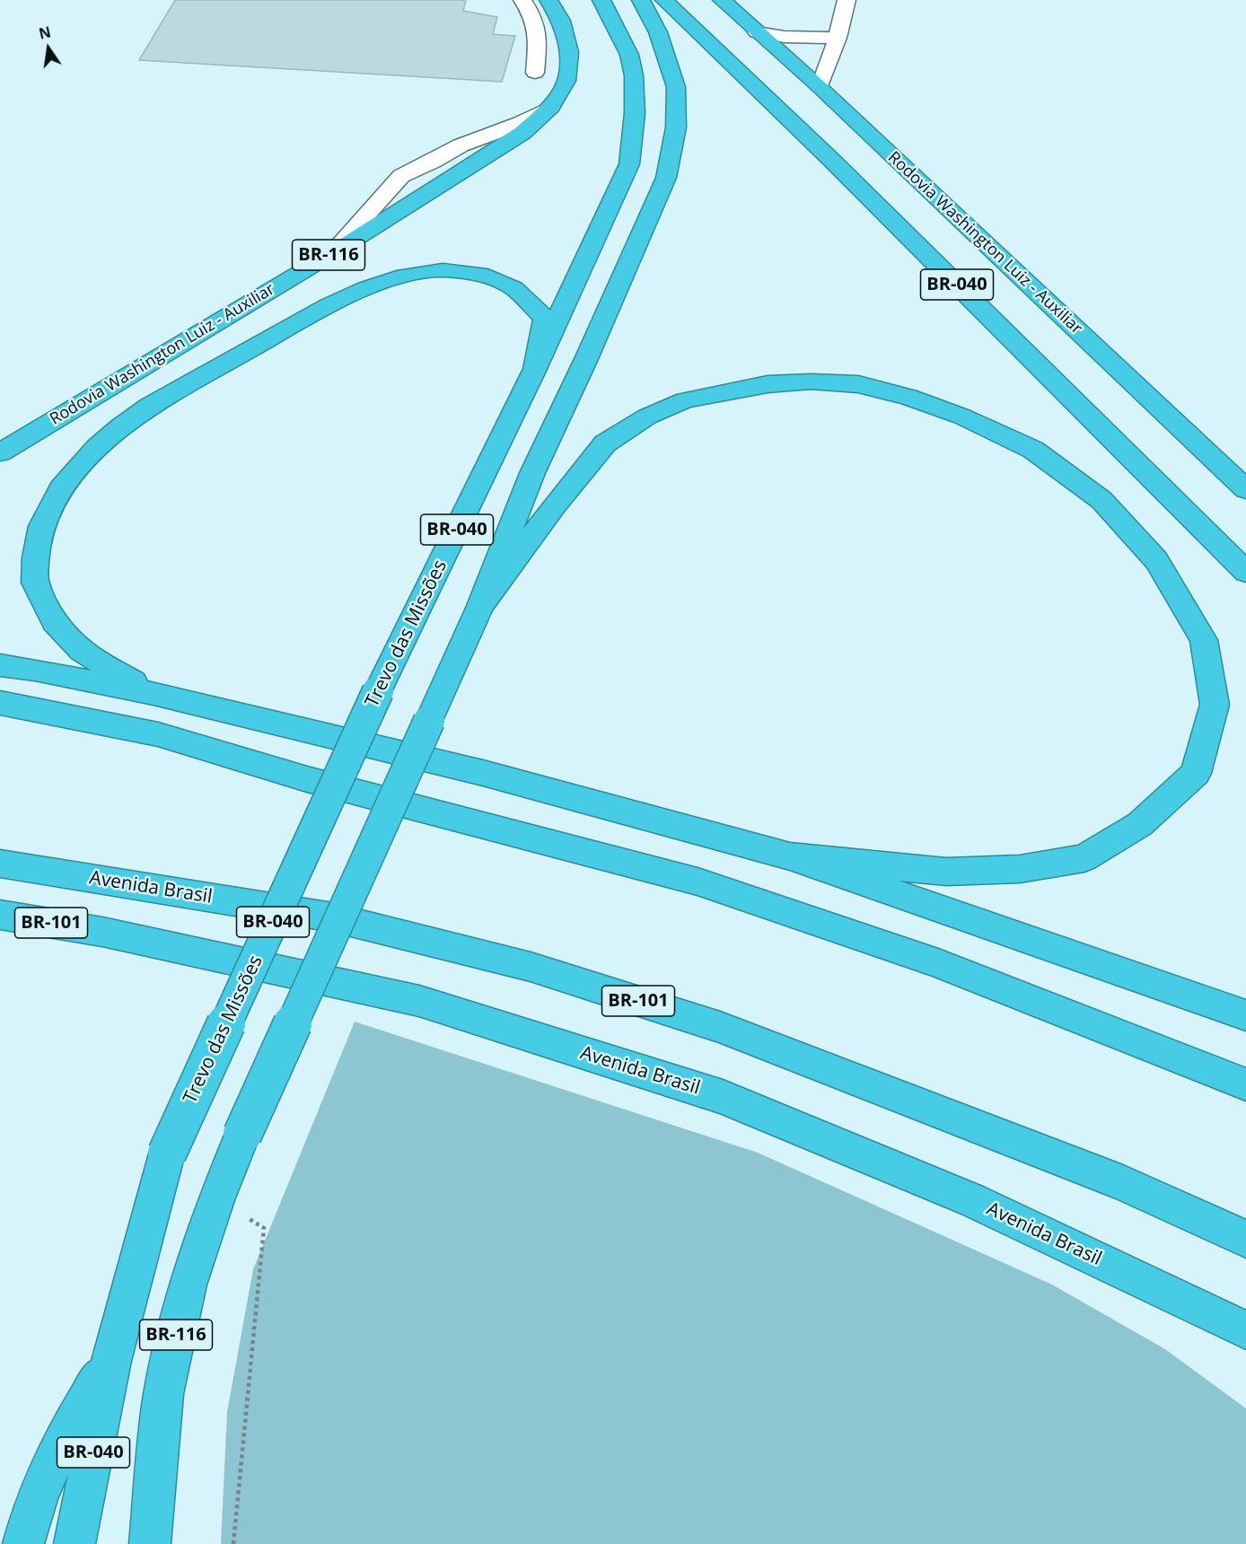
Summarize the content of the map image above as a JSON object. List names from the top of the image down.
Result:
{
  "streets": {
    "highway": [
      "Rodovia Washington Luiz - Auxiliar",
      "BR-116",
      "BR-040",
      "Trevo das Missões",
      "Avenida Brasil",
      "BR-101"
    ]
  },
  "crossings": [
    ["BR-040", "Trevo das Missões"]
  ],
  "north": "top"
}
